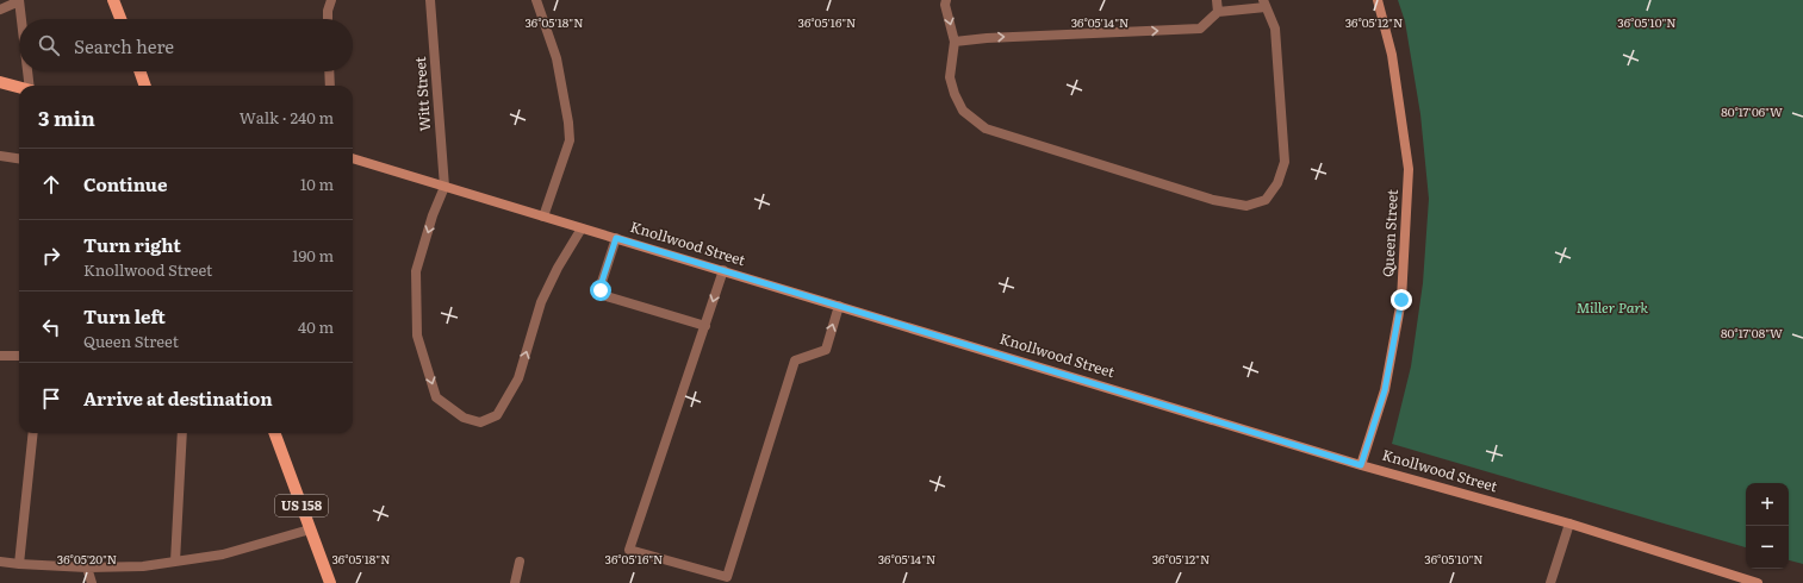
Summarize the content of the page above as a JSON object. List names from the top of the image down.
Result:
{
  "streets": {
    "main road": ["Queen Street", "Knollwood Street", "US 158"],
    "street": ["Witt Street"]
  },
  "crossings": [
    ["Witt Street", "Knollwood Street"],
    ["Queen Street", "Knollwood Street"]
  ],
  "parks": ["Miller Park"],
  "page": {
    "search": "Search here",
    "heading": ["3 min", "Walk · 240 m"],
    "list": [
      ["Continue", "10 m"],
      ["Turn right", "Knollwood Street", "190 m"],
      ["Turn left", "Queen Street", "40 m"],
      "Arrive at destination"
    ],
    "map_buttons": ["+", "−"]
  },
  "coordinates": [
    "36°05'18\"N",
    "36°05'16\"N",
    "36°05'14\"N",
    "36°05'12\"N",
    "36°05'10\"N",
    "80°17'06\"W",
    "80°17'08\"W",
    "36°05'20\"N"
  ]
}
